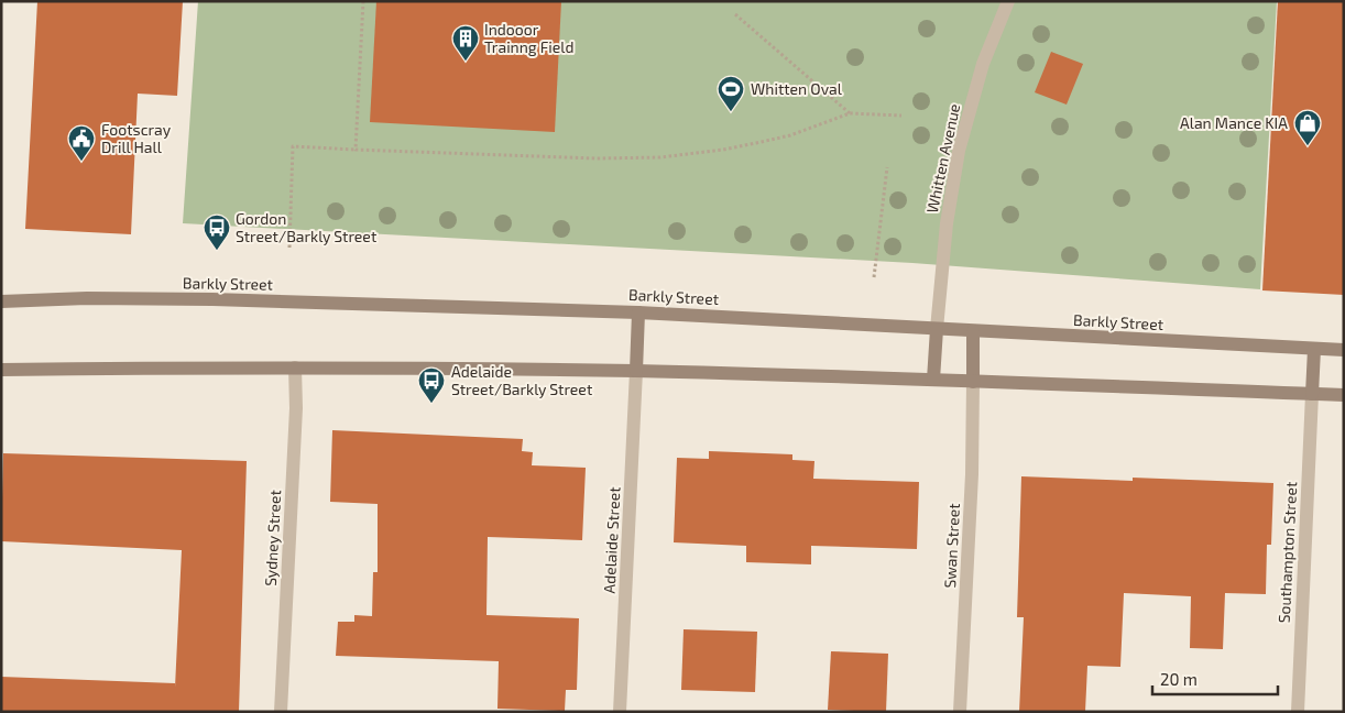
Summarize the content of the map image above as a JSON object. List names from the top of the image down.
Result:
{
  "streets": {
    "street": [
      "Whitten Avenue",
      "Barkly Street",
      "Sydney Street",
      "Adelaide Street",
      "Swan Street",
      "Southampton Street"
    ]
  },
  "crossings": [
    ["Whitten Avenue", "Barkly Street"]
  ],
  "places": {
    "building": ["Indooor Trainng Field"],
    "sports": ["Whitten Oval"],
    "shop": ["Alan Mance KIA"],
    "public building": ["Footscray Drill Hall"],
    "bus stop": ["Gordon Street/Barkly Street", "Adelaide Street/Barkly Street"]
  },
  "scale_bar": "20 m"
}
